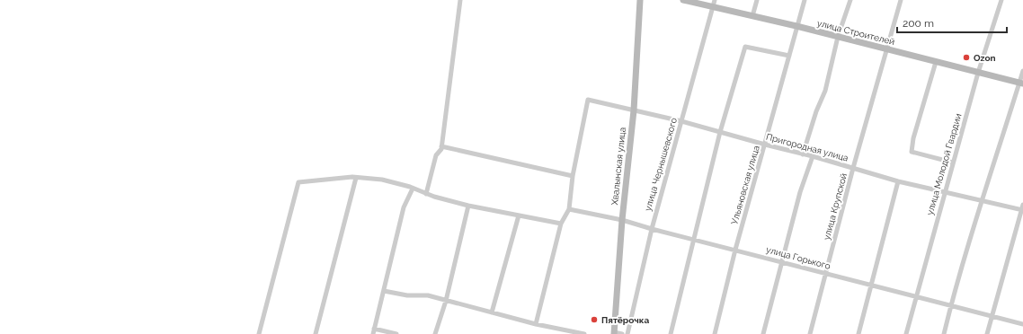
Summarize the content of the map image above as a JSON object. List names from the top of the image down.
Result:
{
  "streets": {
    "street": [
      "улица Строителей",
      "Пригородная улица",
      "улица Чернышевского",
      "улица Молодой Гвардии",
      "Хвалынская улица",
      "Ульяновская улица",
      "улица Крупской",
      "улица Горького"
    ]
  },
  "crossings": [
    ["улица Строителей", "улица Чернышевского"],
    ["улица Строителей", "улица Молодой Гвардии"],
    ["улица Строителей", "Ульяновская улица"],
    ["улица Строителей", "улица Крупской"],
    ["Пригородная улица", "улица Чернышевского"],
    ["Пригородная улица", "улица Молодой Гвардии"],
    ["Пригородная улица", "Хвалынская улица"],
    ["Пригородная улица", "Ульяновская улица"],
    ["Пригородная улица", "улица Крупской"],
    ["улица Чернышевского", "улица Горького"],
    ["улица Молодой Гвардии", "улица Горького"],
    ["Хвалынская улица", "улица Горького"],
    ["Ульяновская улица", "улица Горького"],
    ["улица Крупской", "улица Горького"]
  ],
  "places": ["Ozon", "Пятёрочка"],
  "scale_bar": "200 m"
}
